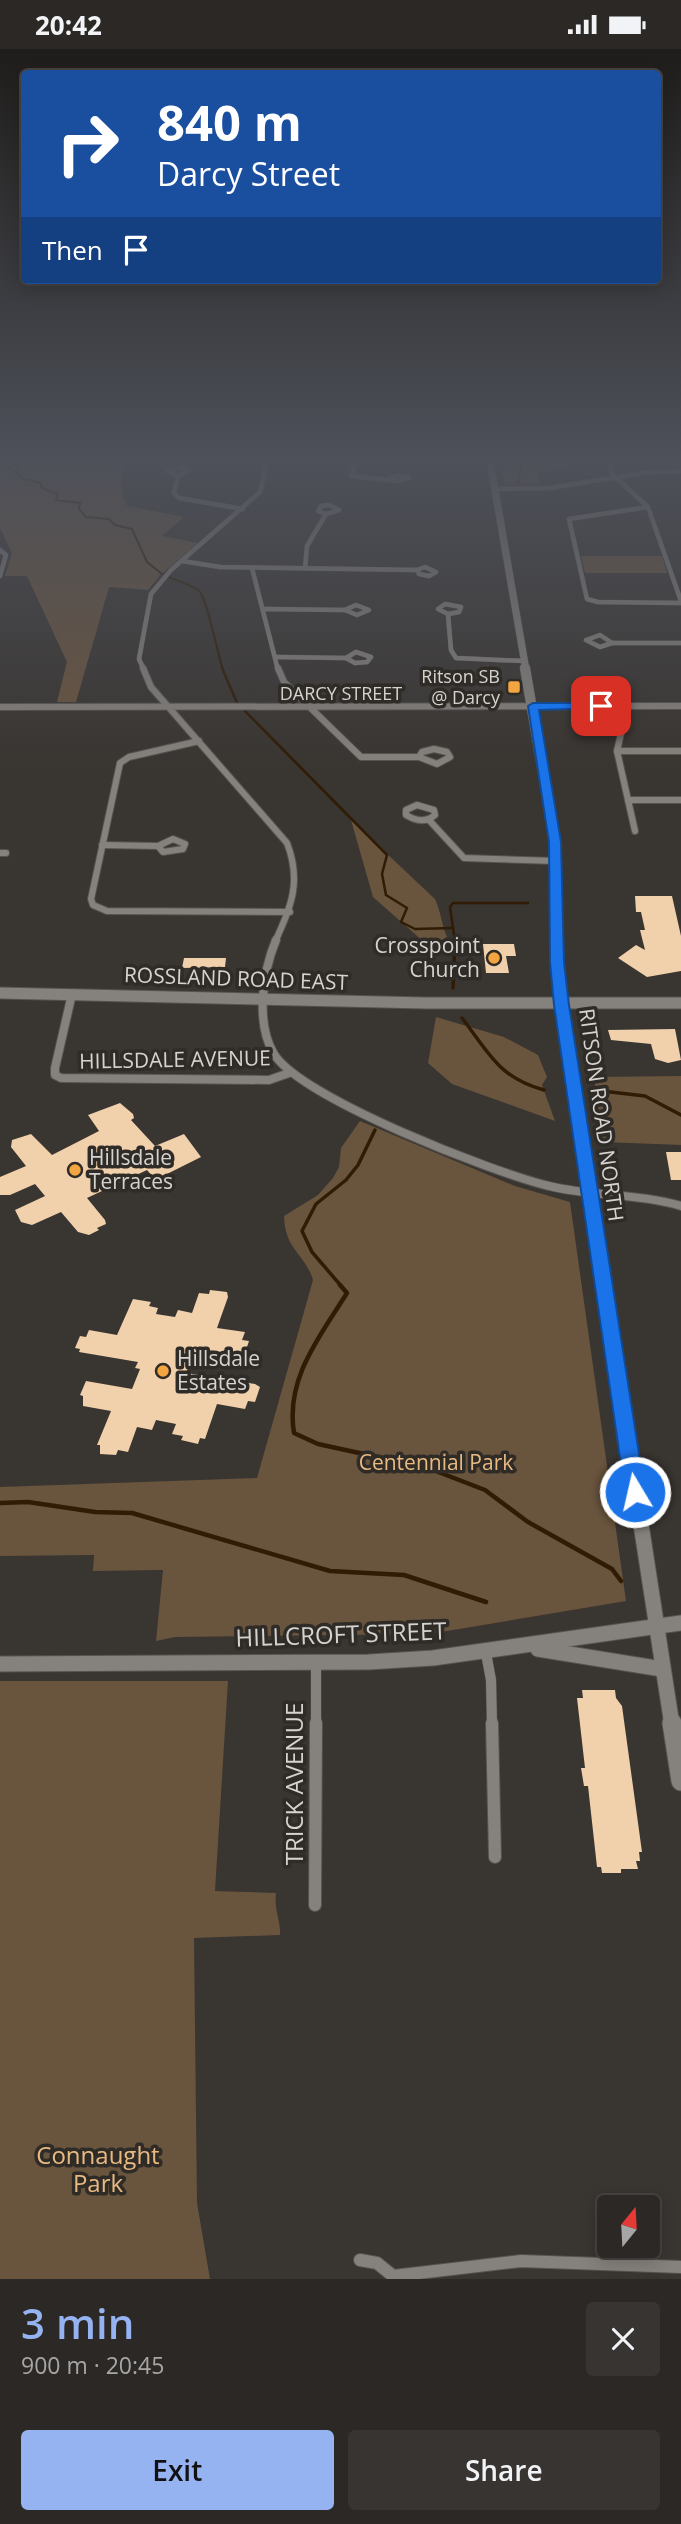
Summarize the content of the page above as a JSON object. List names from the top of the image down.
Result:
{
  "streets": {
    "main road": ["ROSSLAND ROAD EAST", "RITSON ROAD NORTH", "HILLCROFT STREET"],
    "street": ["DARCY STREET", "HILLSDALE AVENUE", "TRICK AVENUE"]
  },
  "crossings": [
    ["DARCY STREET", "RITSON ROAD NORTH"],
    ["ROSSLAND ROAD EAST", "HILLSDALE AVENUE"],
    ["ROSSLAND ROAD EAST", "RITSON ROAD NORTH"],
    ["RITSON ROAD NORTH", "HILLCROFT STREET"],
    ["HILLCROFT STREET", "TRICK AVENUE"]
  ],
  "parks": ["Centennial Park", "Connaught Park"],
  "places": {
    "transit": ["Ritson SB @ Darcy"],
    "other": ["Crosspoint Church", "Hillsdale Terraces", "Hillsdale Estates"]
  },
  "north": "top",
  "page": {
    "status": "20:42",
    "turn": ["840 m", "Darcy Street"],
    "then": "Then",
    "heading": ["3 min", "900 m · 20:45"],
    "buttons": ["Exit", "Share"]
  }
}
